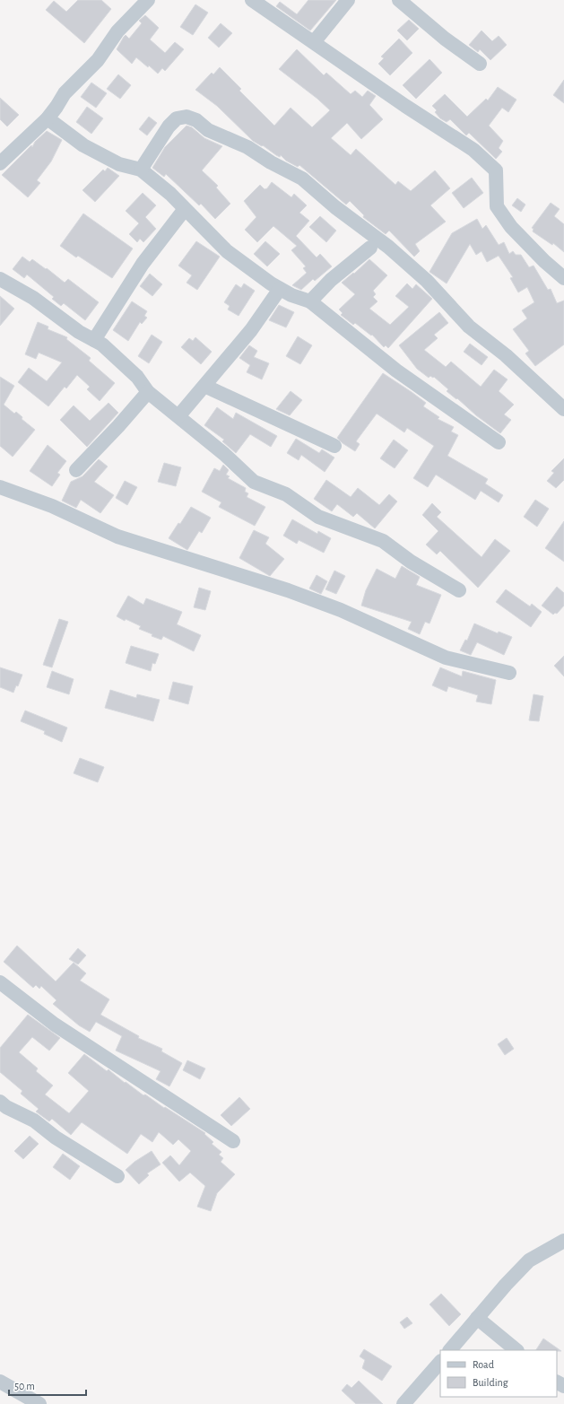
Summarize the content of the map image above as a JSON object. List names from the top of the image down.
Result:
{
  "legend": ["Road", "Building"],
  "scale_bar": "50 m"
}
